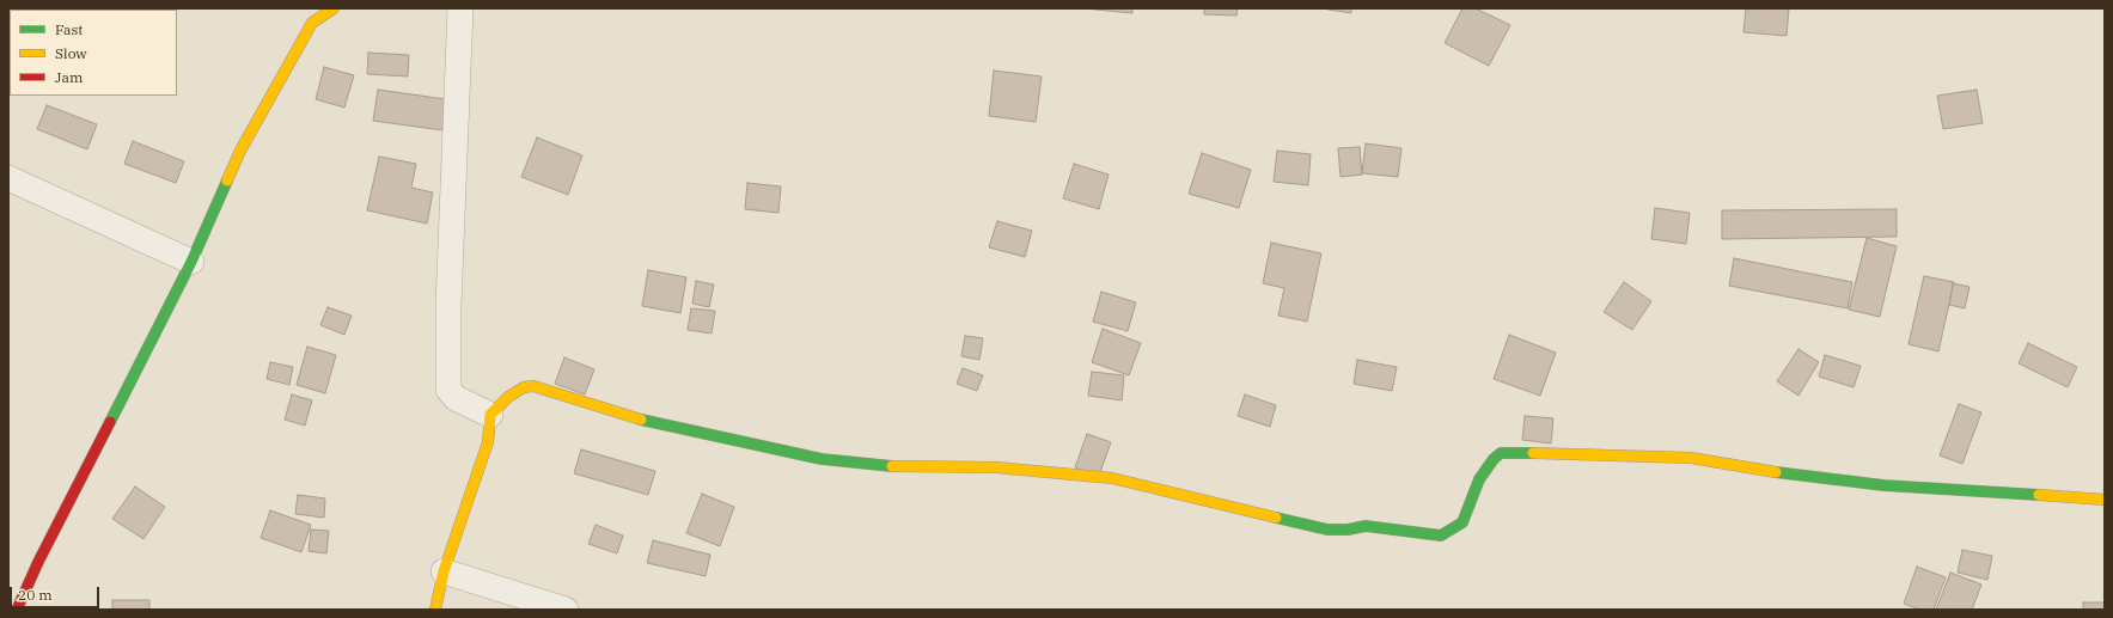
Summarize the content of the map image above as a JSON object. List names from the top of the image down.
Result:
{
  "legend": ["Fast", "Slow", "Jam"],
  "scale_bar": "20 m"
}
